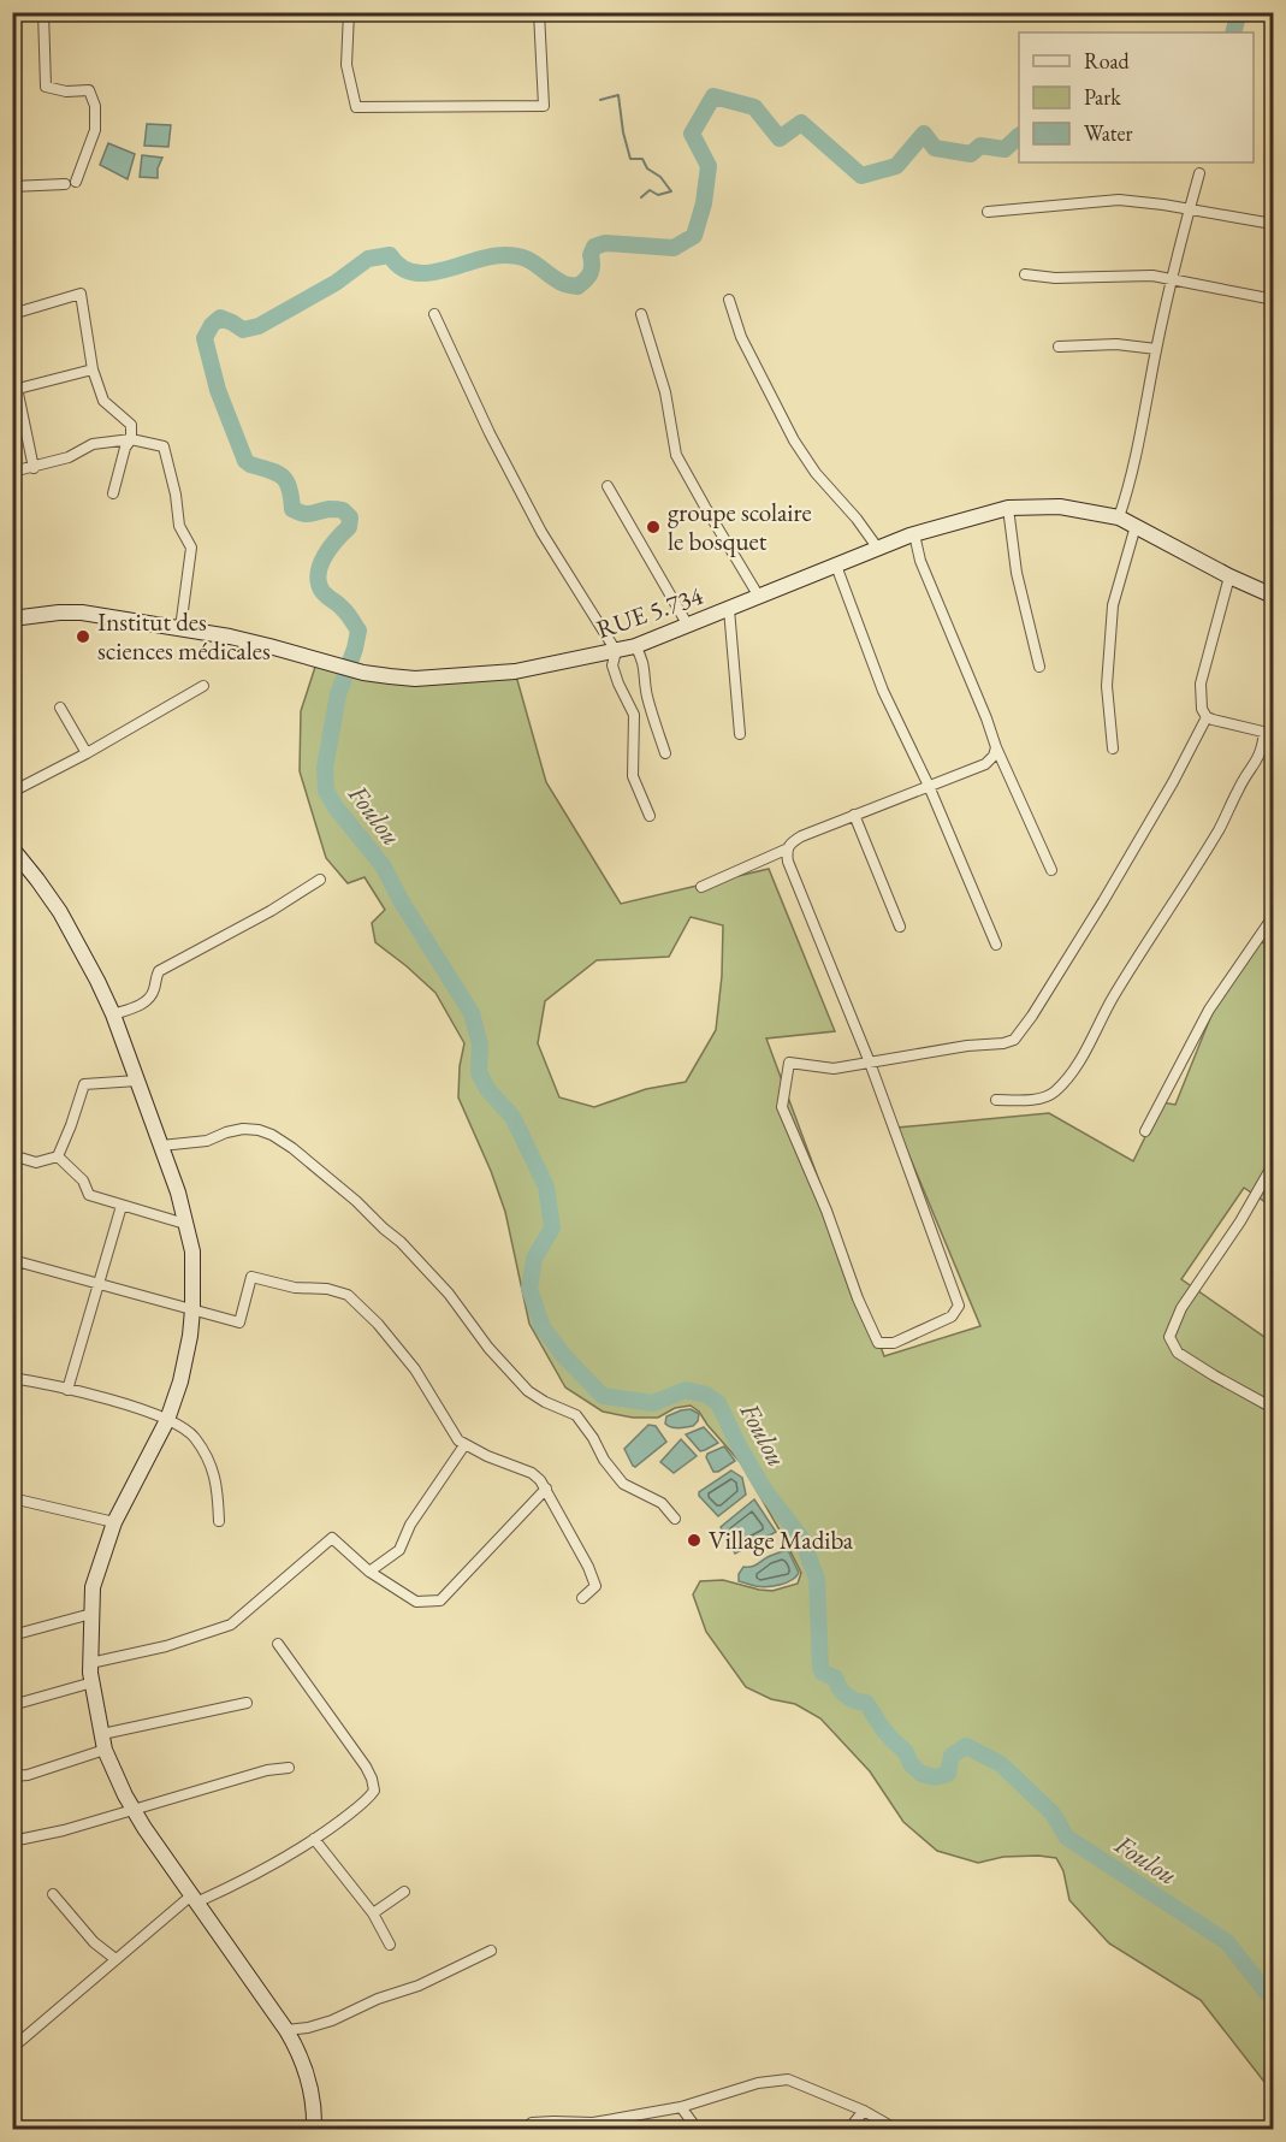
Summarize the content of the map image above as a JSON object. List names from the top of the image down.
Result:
{
  "streets": {
    "street": ["RUE 5.734"]
  },
  "water": ["Foulou"],
  "places": ["groupe scolaire le bosquet", "Institut des sciences médicales", "Village Madiba"],
  "legend": ["Road", "Park", "Water"]
}
